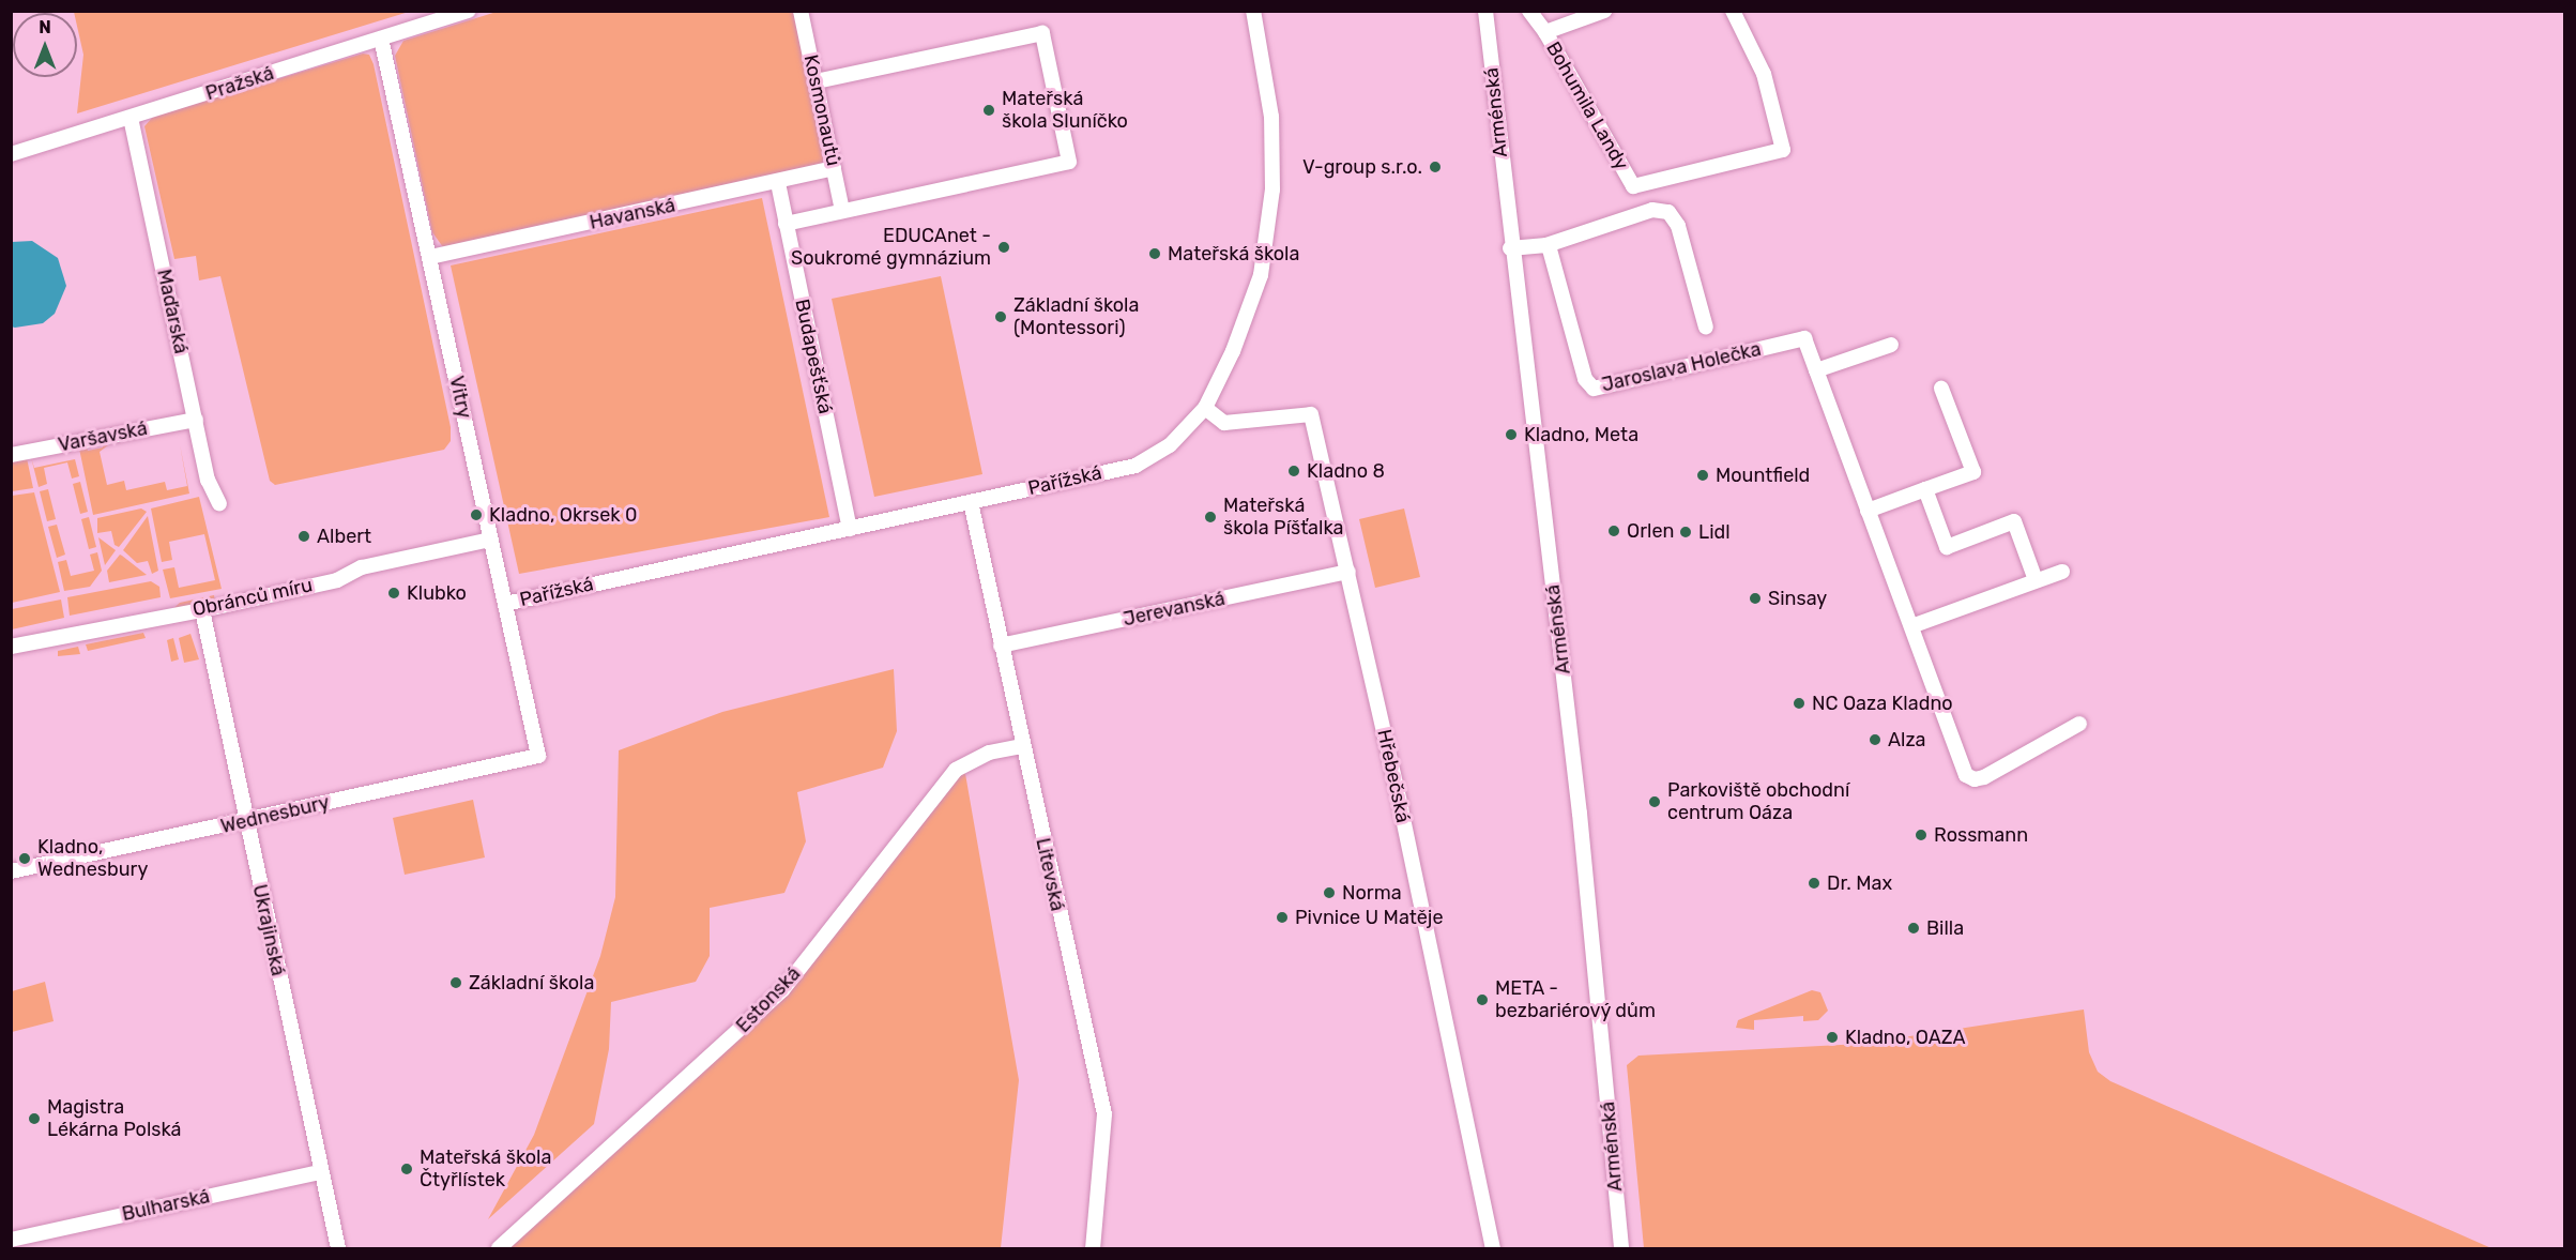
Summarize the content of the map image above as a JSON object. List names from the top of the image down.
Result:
{
  "streets": {
    "street": [
      "Pražská",
      "Bohumila Landy",
      "Kosmonautů",
      "Arménská",
      "Havanská",
      "Maďarská",
      "Budapešťská",
      "Jaroslava Holečka",
      "Vitry",
      "Varšavská",
      "Pařížská",
      "Obránců míru",
      "Jerevanská",
      "Hřebečská",
      "Wednesbury",
      "Litevská",
      "Ukrajinská",
      "Estonská",
      "Bulharská"
    ]
  },
  "crossings": [
    ["Pražská", "Maďarská"],
    ["Pražská", "Vitry"],
    ["Kosmonautů", "Havanská"],
    ["Arménská", "Jaroslava Holečka"],
    ["Havanská", "Budapešťská"],
    ["Havanská", "Vitry"],
    ["Maďarská", "Varšavská"],
    ["Budapešťská", "Pařížská"],
    ["Vitry", "Pařížská"],
    ["Vitry", "Obránců míru"],
    ["Vitry", "Wednesbury"],
    ["Pařížská", "Hřebečská"],
    ["Pařížská", "Litevská"],
    ["Obránců míru", "Ukrajinská"],
    ["Jerevanská", "Hřebečská"],
    ["Jerevanská", "Litevská"],
    ["Wednesbury", "Ukrajinská"],
    ["Litevská", "Estonská"],
    ["Ukrajinská", "Bulharská"]
  ],
  "places": [
    "Mateřská škola Sluníčko",
    "V-group s.r.o.",
    "EDUCAnet - Soukromé gymnázium",
    "Mateřská škola",
    "Základní škola (Montessori)",
    "Kladno, Meta",
    "Kladno 8",
    "Mountfield",
    "Kladno, Okrsek 0",
    "Mateřská škola Píšťalka",
    "Orlen",
    "Lidl",
    "Albert",
    "Klubko",
    "Sinsay",
    "NC Oaza Kladno",
    "Alza",
    "Parkoviště obchodní centrum Oáza",
    "Rossmann",
    "Kladno, Wednesbury",
    "Dr. Max",
    "Norma",
    "Pivnice U Matěje",
    "Billa",
    "Základní škola",
    "META - bezbariérový dům",
    "Kladno, OAZA",
    "Magistra Lékárna Polská",
    "Mateřská škola Čtyřlístek"
  ],
  "north": "top"
}
